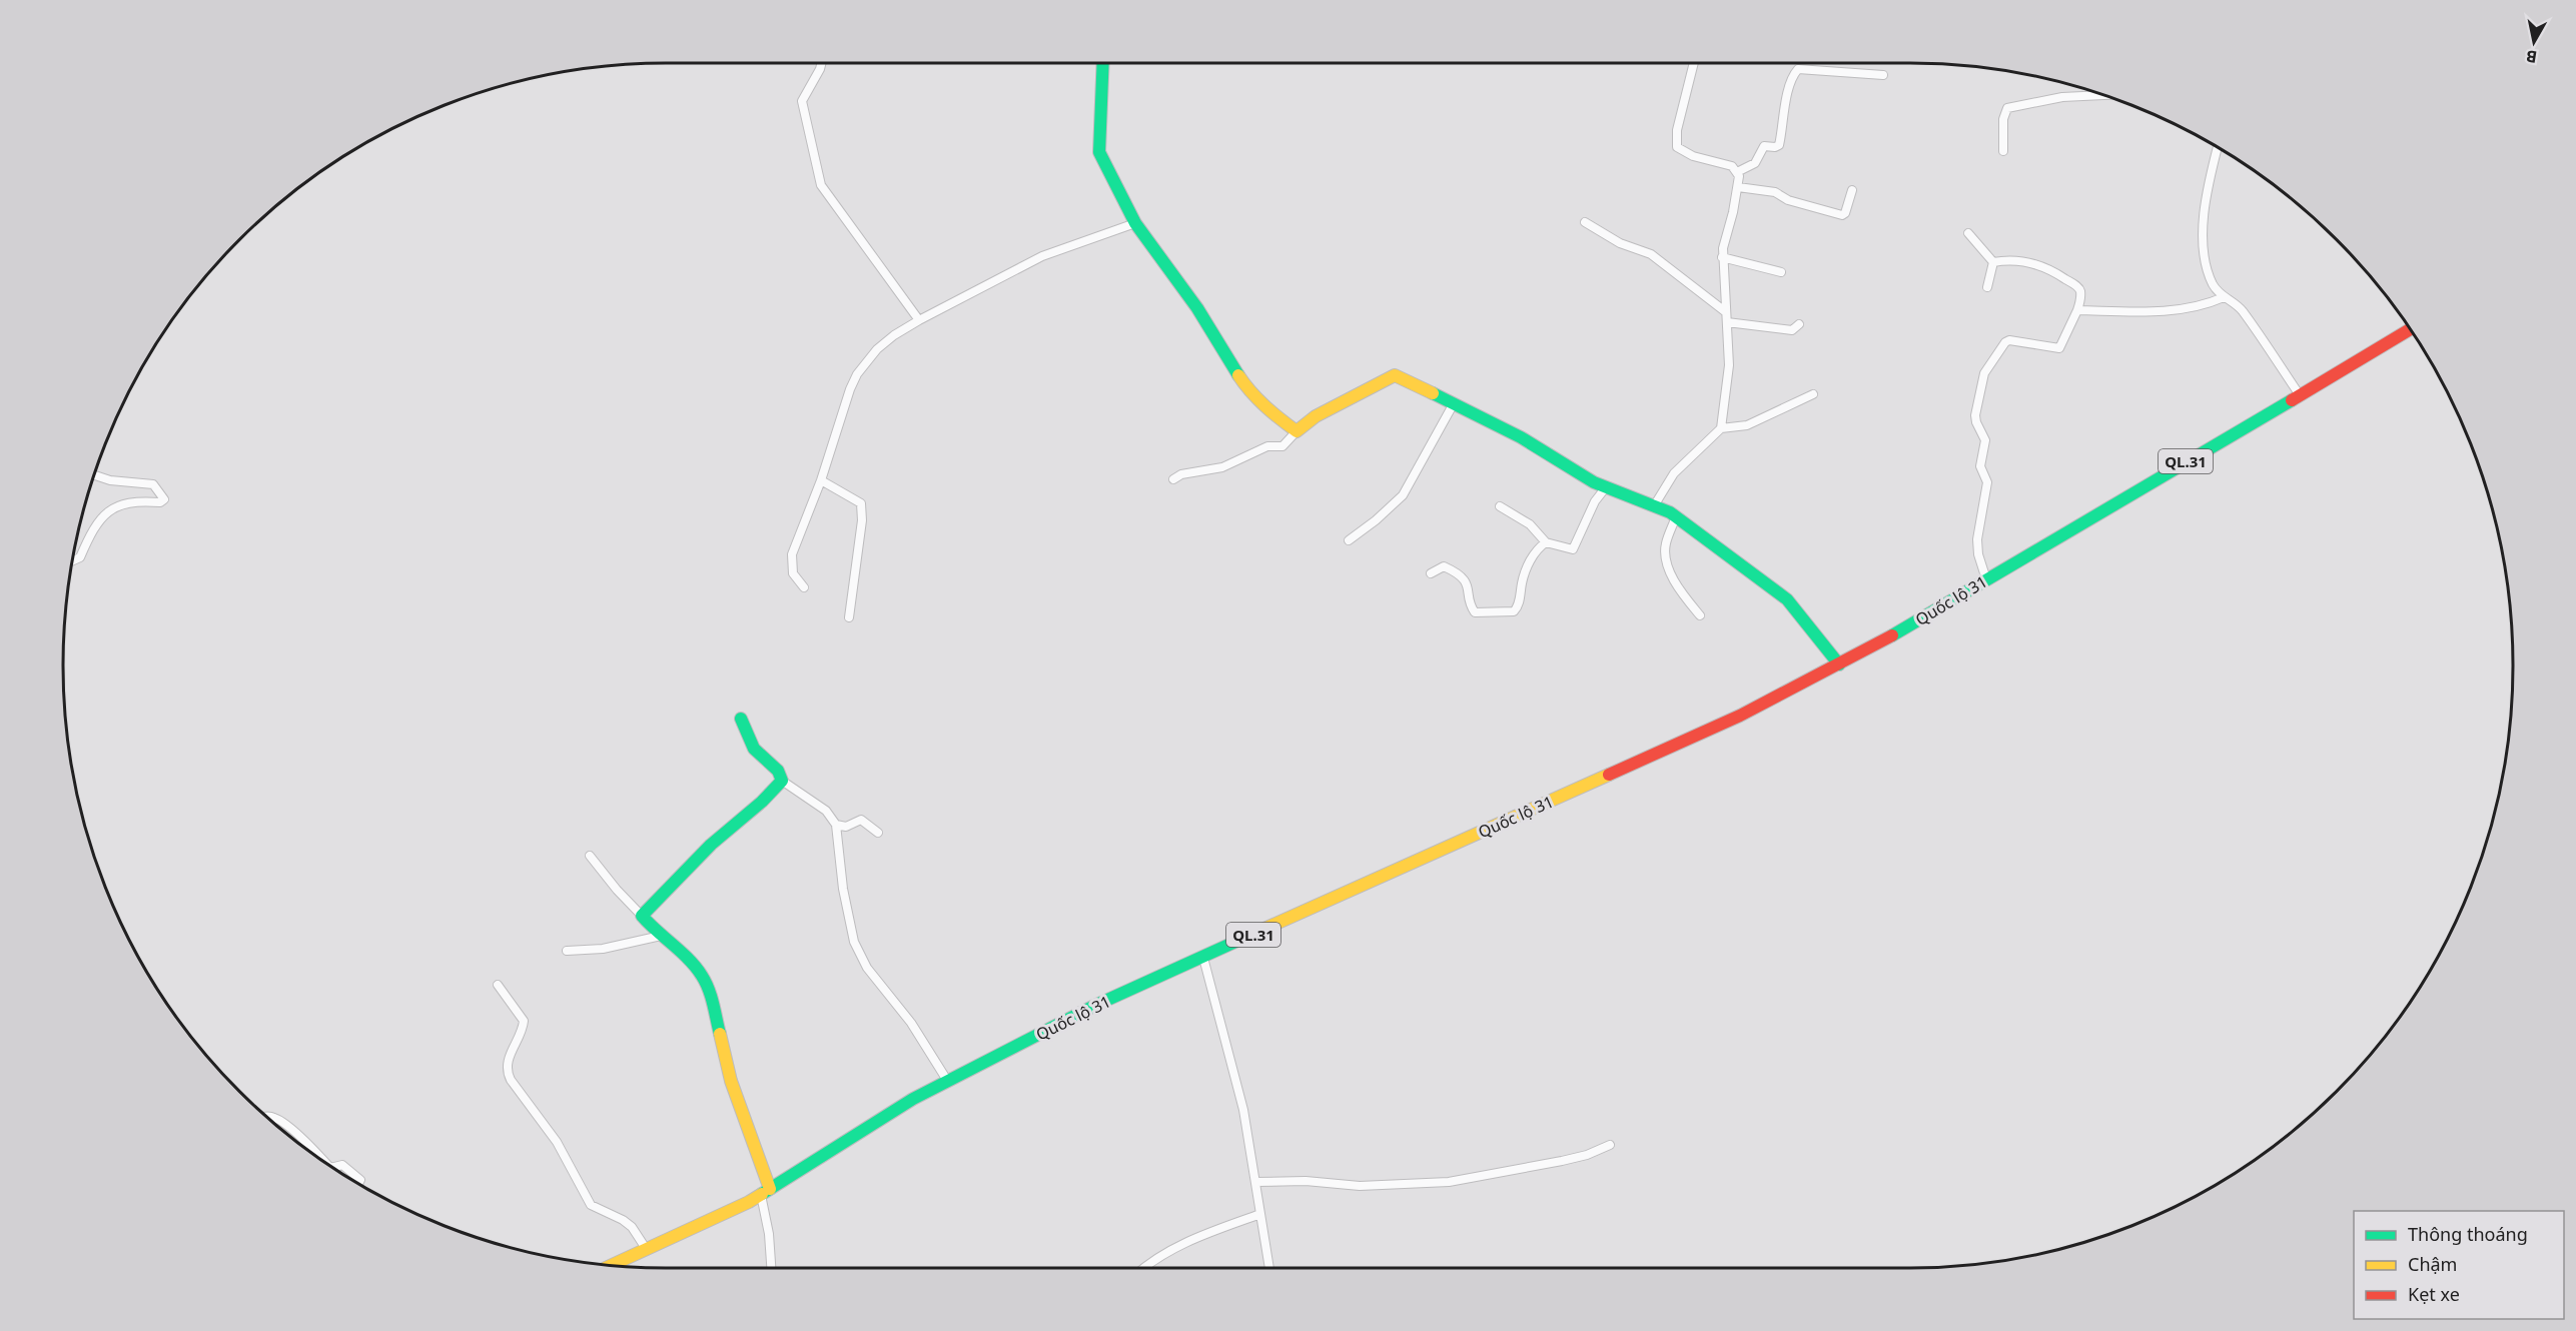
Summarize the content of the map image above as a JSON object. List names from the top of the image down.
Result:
{
  "streets": {
    "main road": ["QL.31", "Quốc lộ 31"]
  },
  "legend": ["Thông thoáng", "Chậm", "Kẹt xe"],
  "north": "bottom"
}
